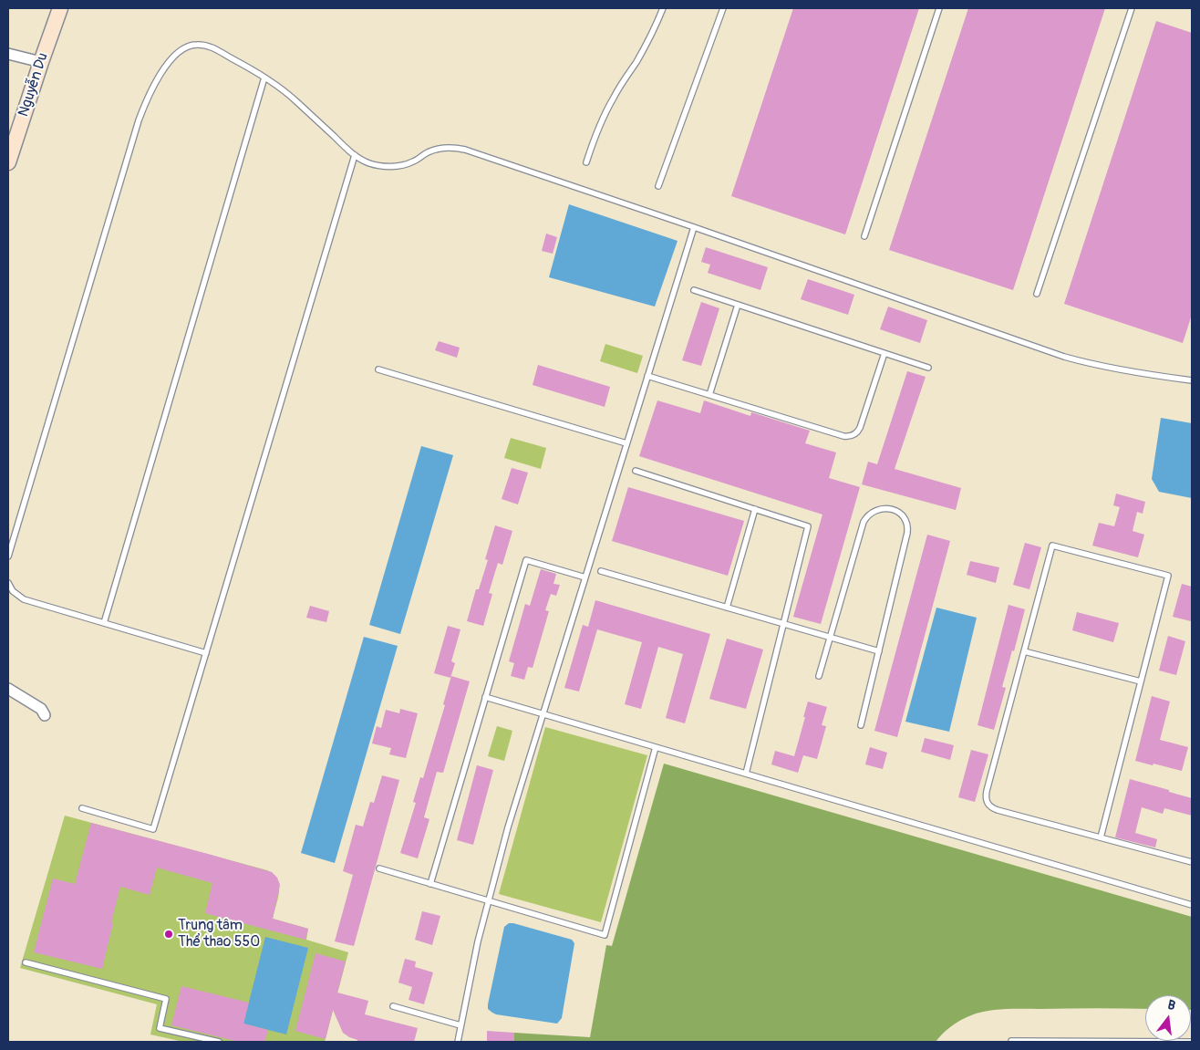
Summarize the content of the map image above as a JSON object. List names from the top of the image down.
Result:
{
  "streets": {
    "main road": ["Nguyễn Du"]
  },
  "places": ["Trung tâm Thể thao 550"],
  "north": "top"
}
